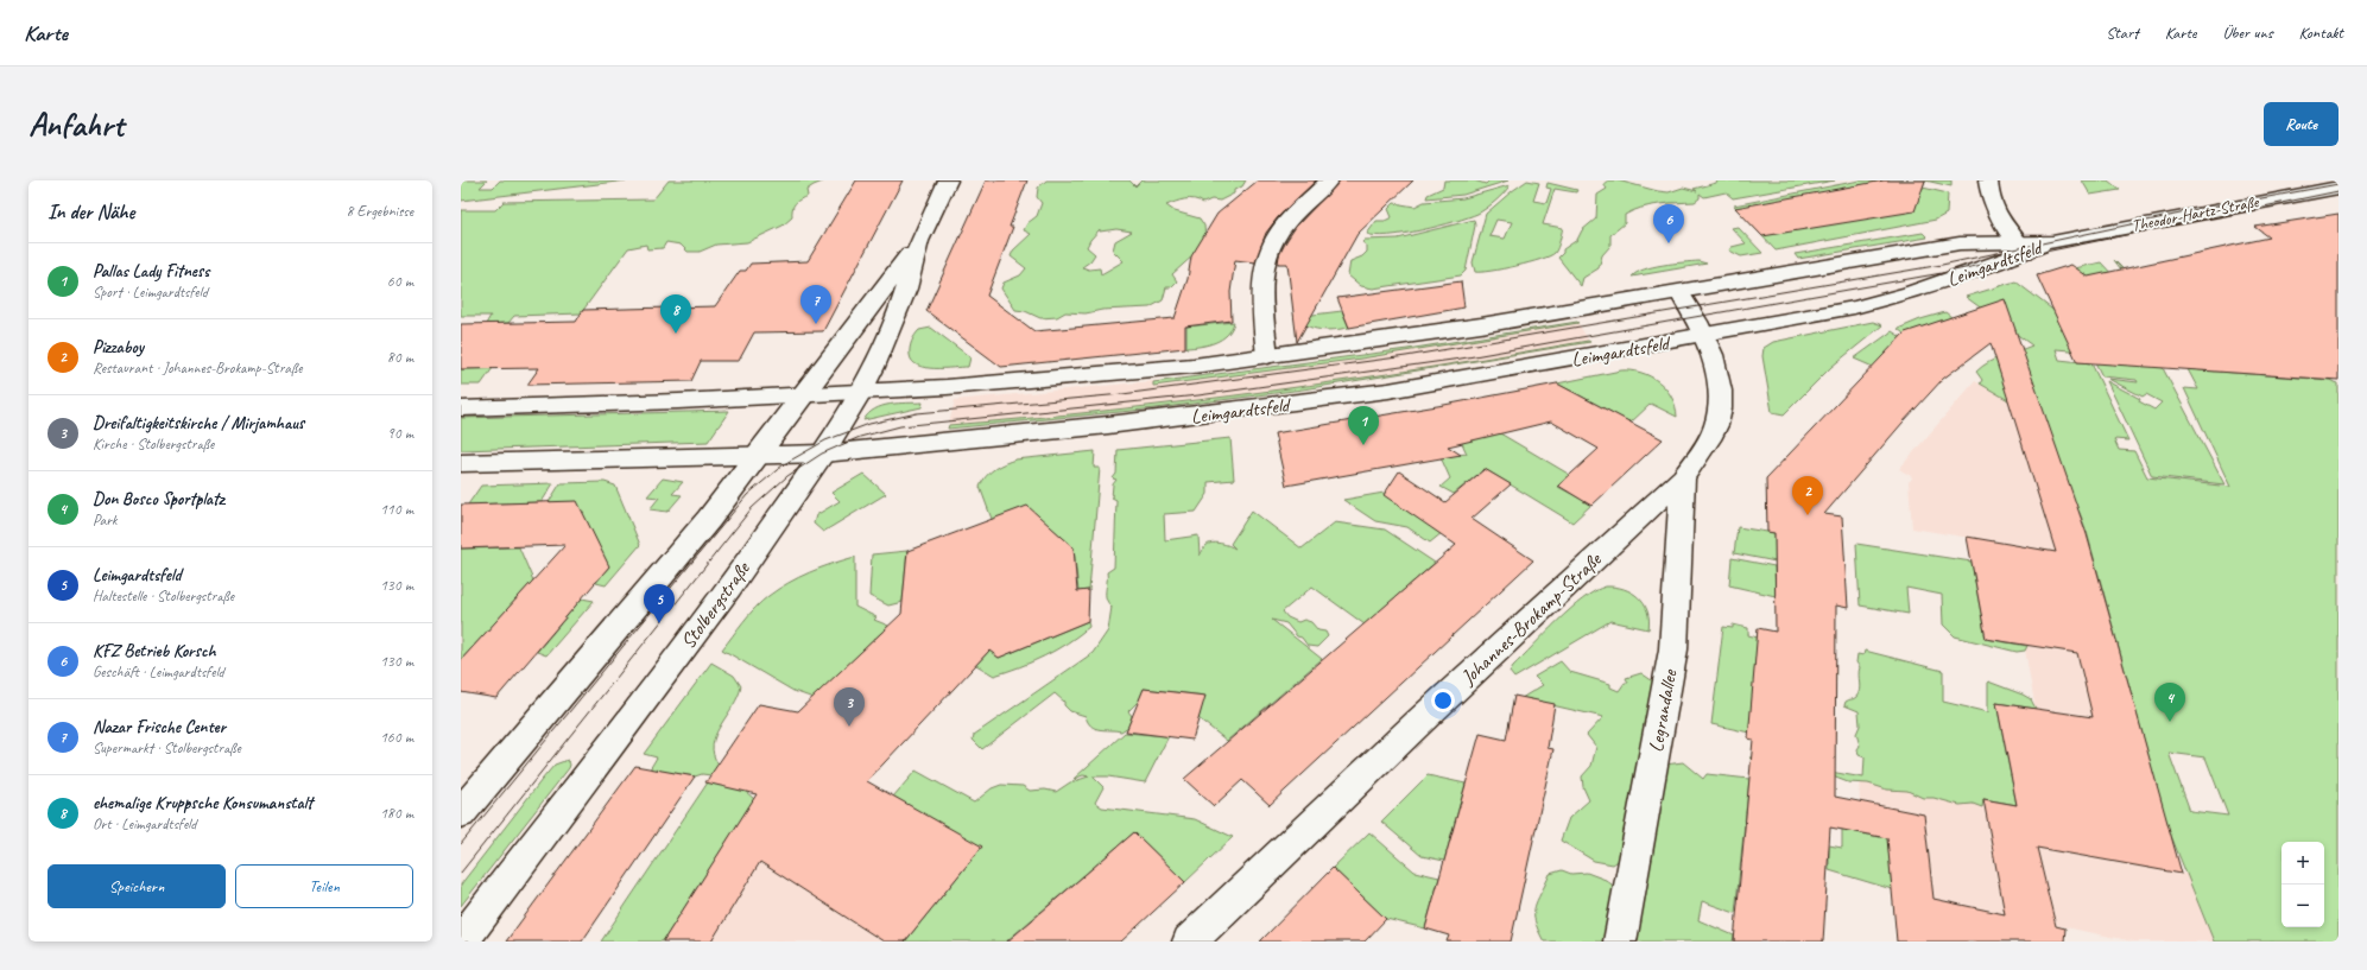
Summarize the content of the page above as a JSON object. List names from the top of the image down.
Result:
{
  "streets": {
    "main road": [
      "Theodor-Hartz-Straße",
      "Leimgardtsfeld",
      "Stolbergstraße",
      "Johannes-Brokamp-Straße",
      "Legrandallee"
    ]
  },
  "crossings": [
    ["Theodor-Hartz-Straße", "Leimgardtsfeld"],
    ["Leimgardtsfeld", "Stolbergstraße"],
    ["Leimgardtsfeld", "Johannes-Brokamp-Straße"],
    ["Johannes-Brokamp-Straße", "Legrandallee"]
  ],
  "page": {
    "header": "Karte",
    "nav": [
      "Start",
      "Karte",
      "Über uns",
      "Kontakt"
    ],
    "buttons": [
      "Route",
      ["Speichern", "Teilen"]
    ],
    "title": "Anfahrt",
    "heading": ["In der Nähe", "8 Ergebnisse"],
    "pins": [
      "6",
      "7",
      "8",
      "1",
      "2",
      "5",
      "4",
      "3"
    ],
    "list": [
      {
        "mark": "1",
        "name": "Pallas Lady Fitness",
        "note": "Sport · Leimgardtsfeld",
        "value": "60 m"
      },
      {
        "mark": "2",
        "name": "Pizzaboy",
        "note": "Restaurant · Johannes-Brokamp-Straße",
        "value": "80 m"
      },
      {
        "mark": "3",
        "name": "Dreifaltigkeitskirche / Mirjamhaus",
        "note": "Kirche · Stolbergstraße",
        "value": "90 m"
      },
      {
        "mark": "4",
        "name": "Don Bosco Sportplatz",
        "note": "Park",
        "value": "110 m"
      },
      {
        "mark": "5",
        "name": "Leimgardtsfeld",
        "note": "Haltestelle · Stolbergstraße",
        "value": "130 m"
      },
      {
        "mark": "6",
        "name": "KFZ Betrieb Korsch",
        "note": "Geschäft · Leimgardtsfeld",
        "value": "130 m"
      },
      {
        "mark": "7",
        "name": "Nazar Frische Center",
        "note": "Supermarkt · Stolbergstraße",
        "value": "160 m"
      },
      {
        "mark": "8",
        "name": "ehemalige Kruppsche Konsumanstalt",
        "note": "Ort · Leimgardtsfeld",
        "value": "180 m"
      }
    ],
    "map_buttons": ["+", "−"]
  }
}
